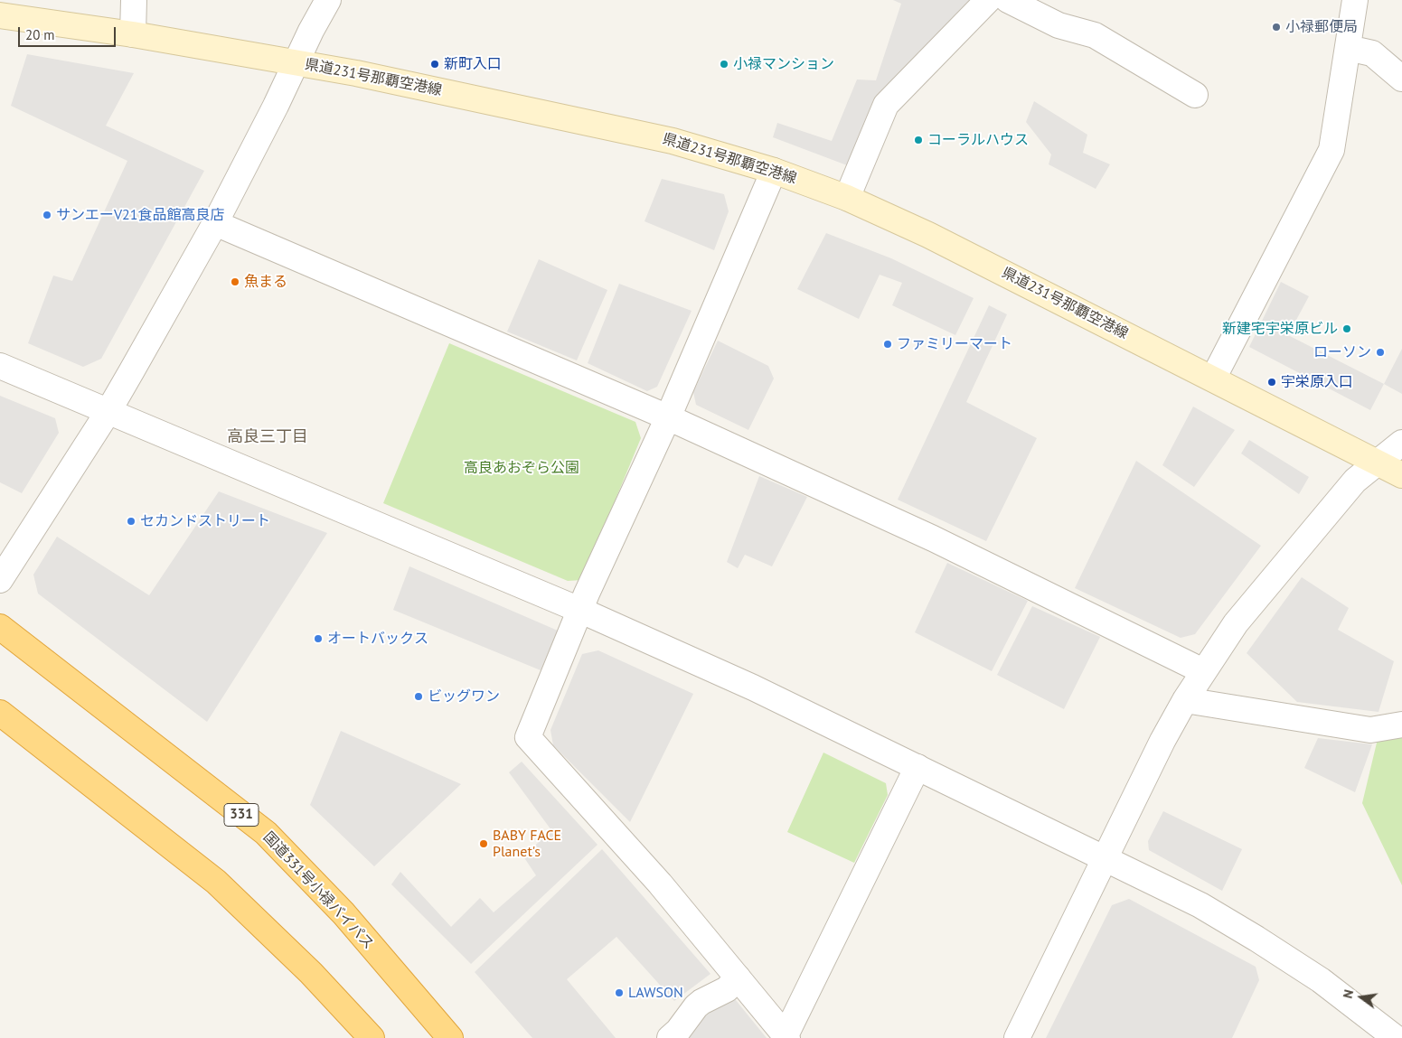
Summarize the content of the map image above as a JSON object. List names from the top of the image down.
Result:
{
  "streets": {
    "highway": ["331", "国道331号小禄バイパス"],
    "main road": ["県道231号那覇空港線"]
  },
  "districts": ["高良三丁目"],
  "parks": ["高良あおぞら公園"],
  "places": [
    "小禄郵便局",
    "新町入口",
    "小禄マンション",
    "コーラルハウス",
    "サンエーV21食品館高良店",
    "魚まる",
    "新建宅宇栄原ビル",
    "ファミリーマート",
    "ローソン",
    "宇栄原入口",
    "セカンドストリート",
    "オートバックス",
    "ビッグワン",
    "BABY FACE Planet's",
    "LAWSON"
  ],
  "scale_bar": "20 m",
  "north": "left"
}
